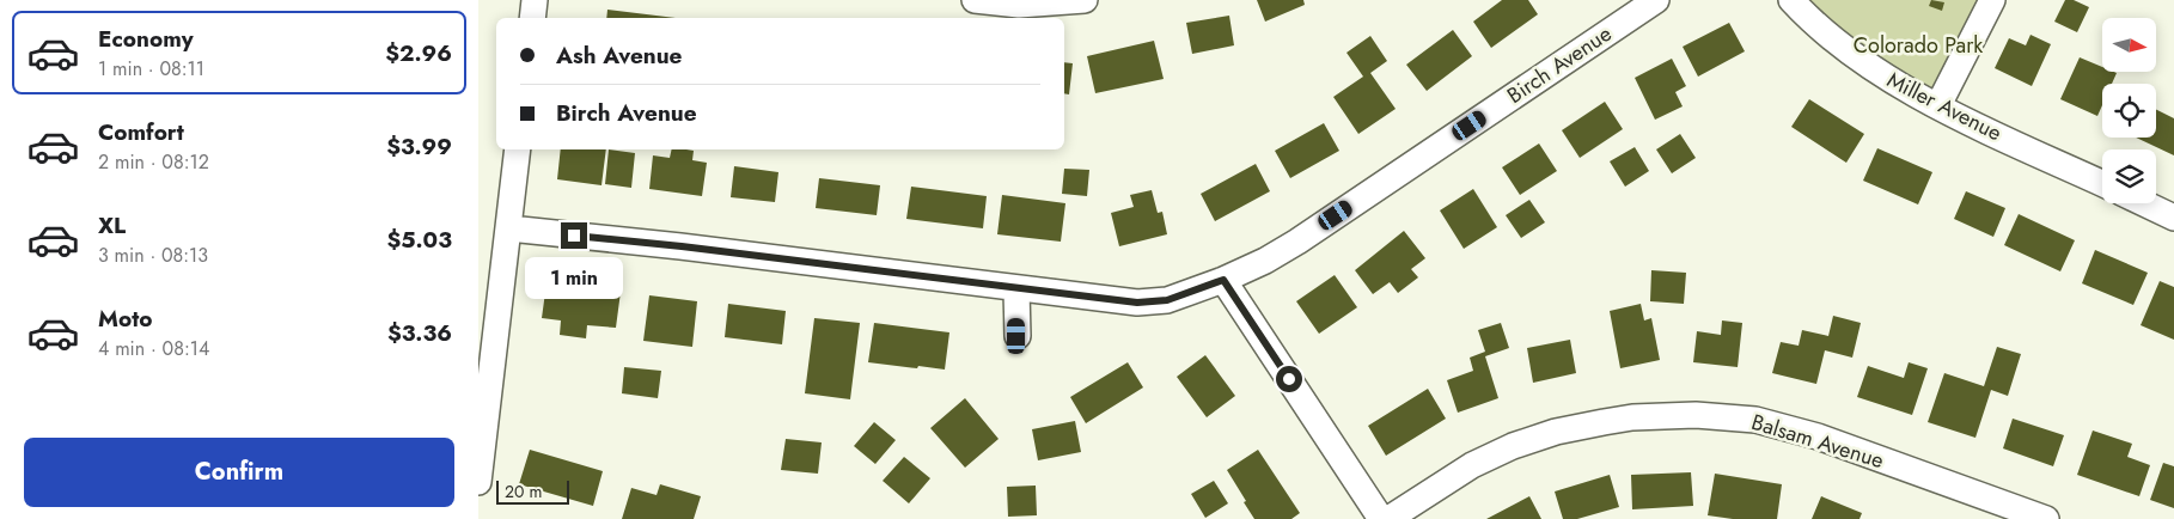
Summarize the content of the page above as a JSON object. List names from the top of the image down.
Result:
{
  "streets": {
    "street": ["Birch Avenue", "Miller Avenue", "Balsam Avenue"]
  },
  "parks": ["Colorado Park"],
  "scale_bar": "20 m",
  "north": "right",
  "page": {
    "list": [
      {
        "name": "Economy",
        "note": "1 min · 08:11",
        "value": "$2.96"
      },
      {
        "name": "Comfort",
        "note": "2 min · 08:12",
        "value": "$3.99"
      },
      {
        "name": "XL",
        "note": "3 min · 08:13",
        "value": "$5.03"
      },
      {
        "name": "Moto",
        "note": "4 min · 08:14",
        "value": "$3.36"
      }
    ],
    "banner": ["Ash Avenue", "Birch Avenue"],
    "bubble": "1 min",
    "buttons": "Confirm",
    "scale": "20 m"
  }
}
